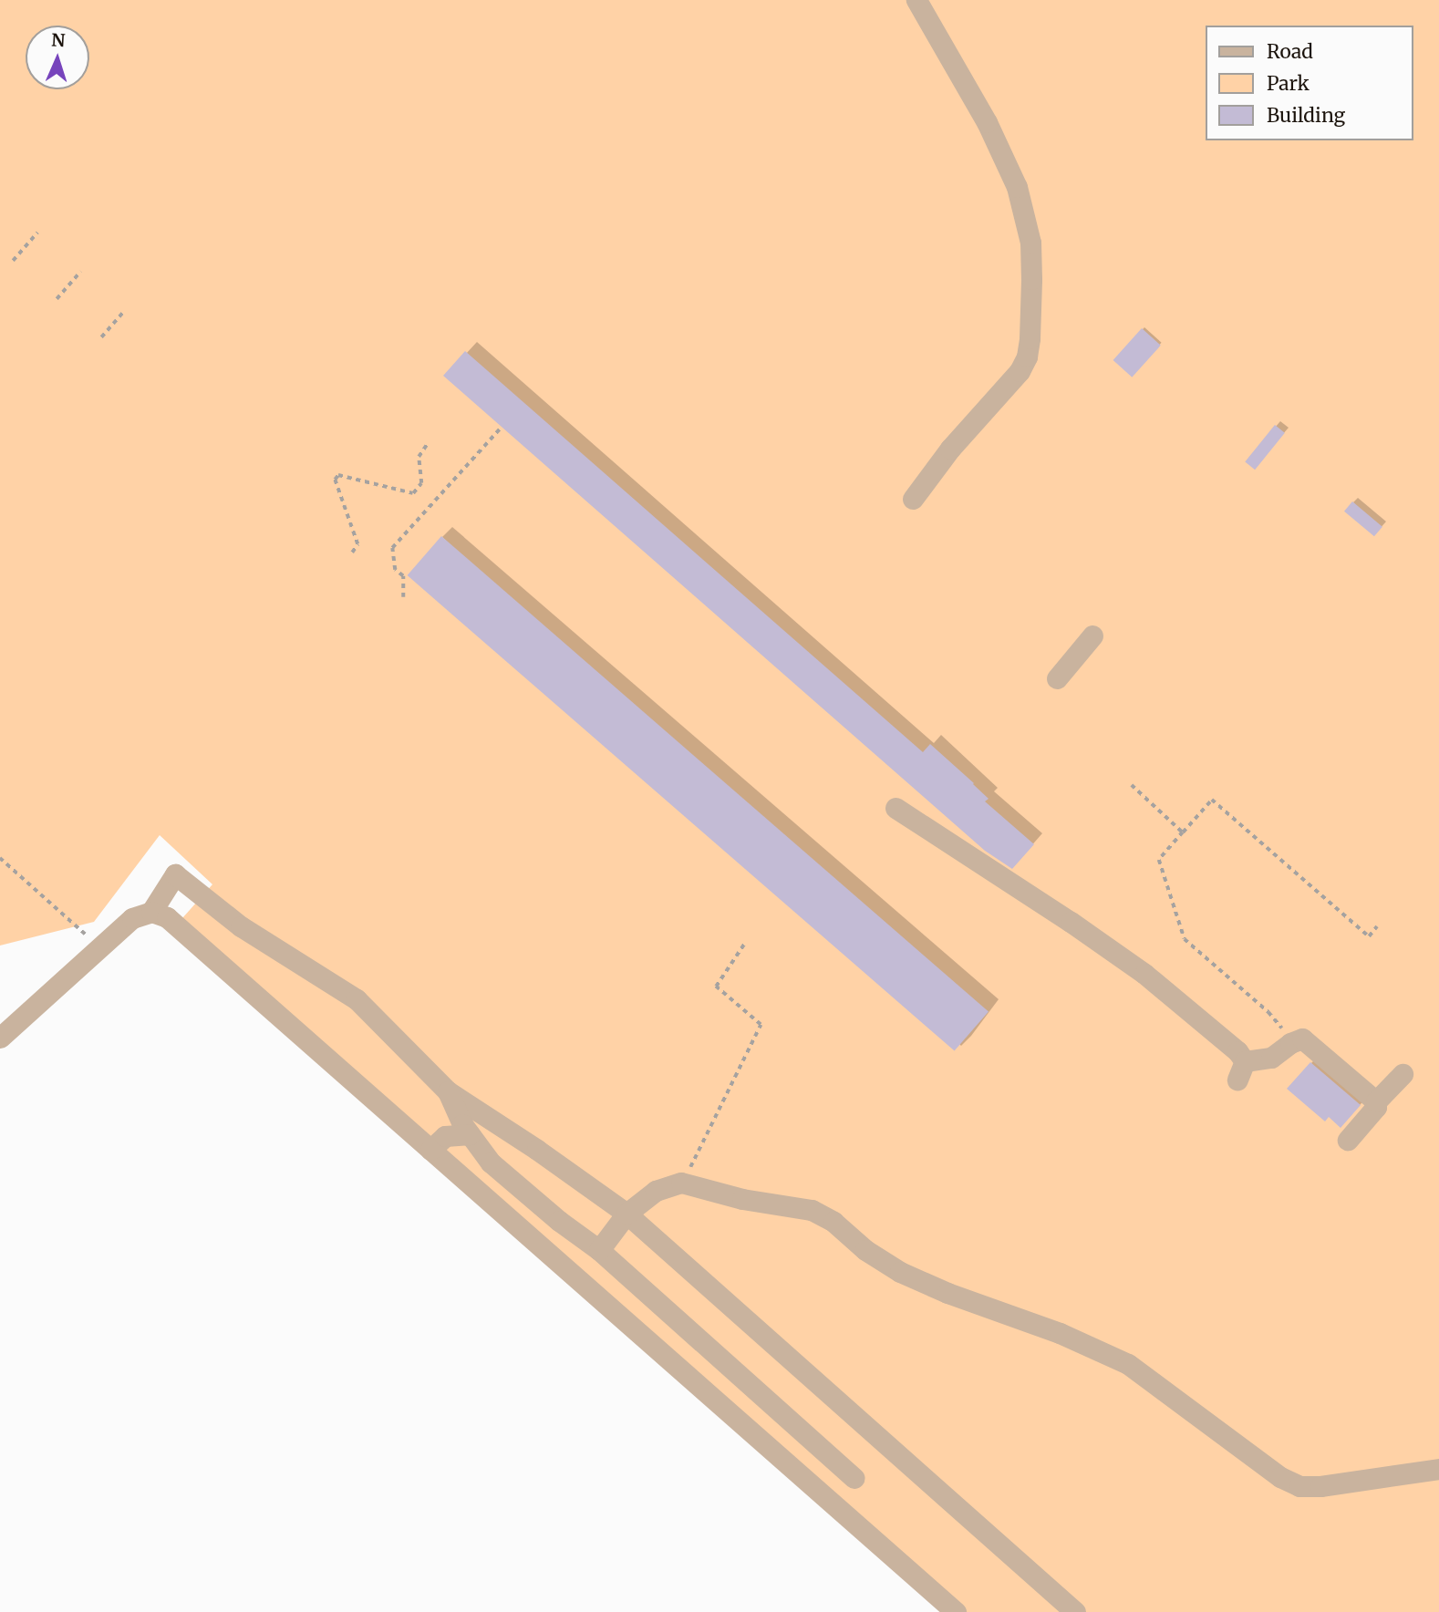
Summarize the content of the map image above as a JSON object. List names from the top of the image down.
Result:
{
  "legend": ["Road", "Park", "Building"],
  "north": "top"
}
